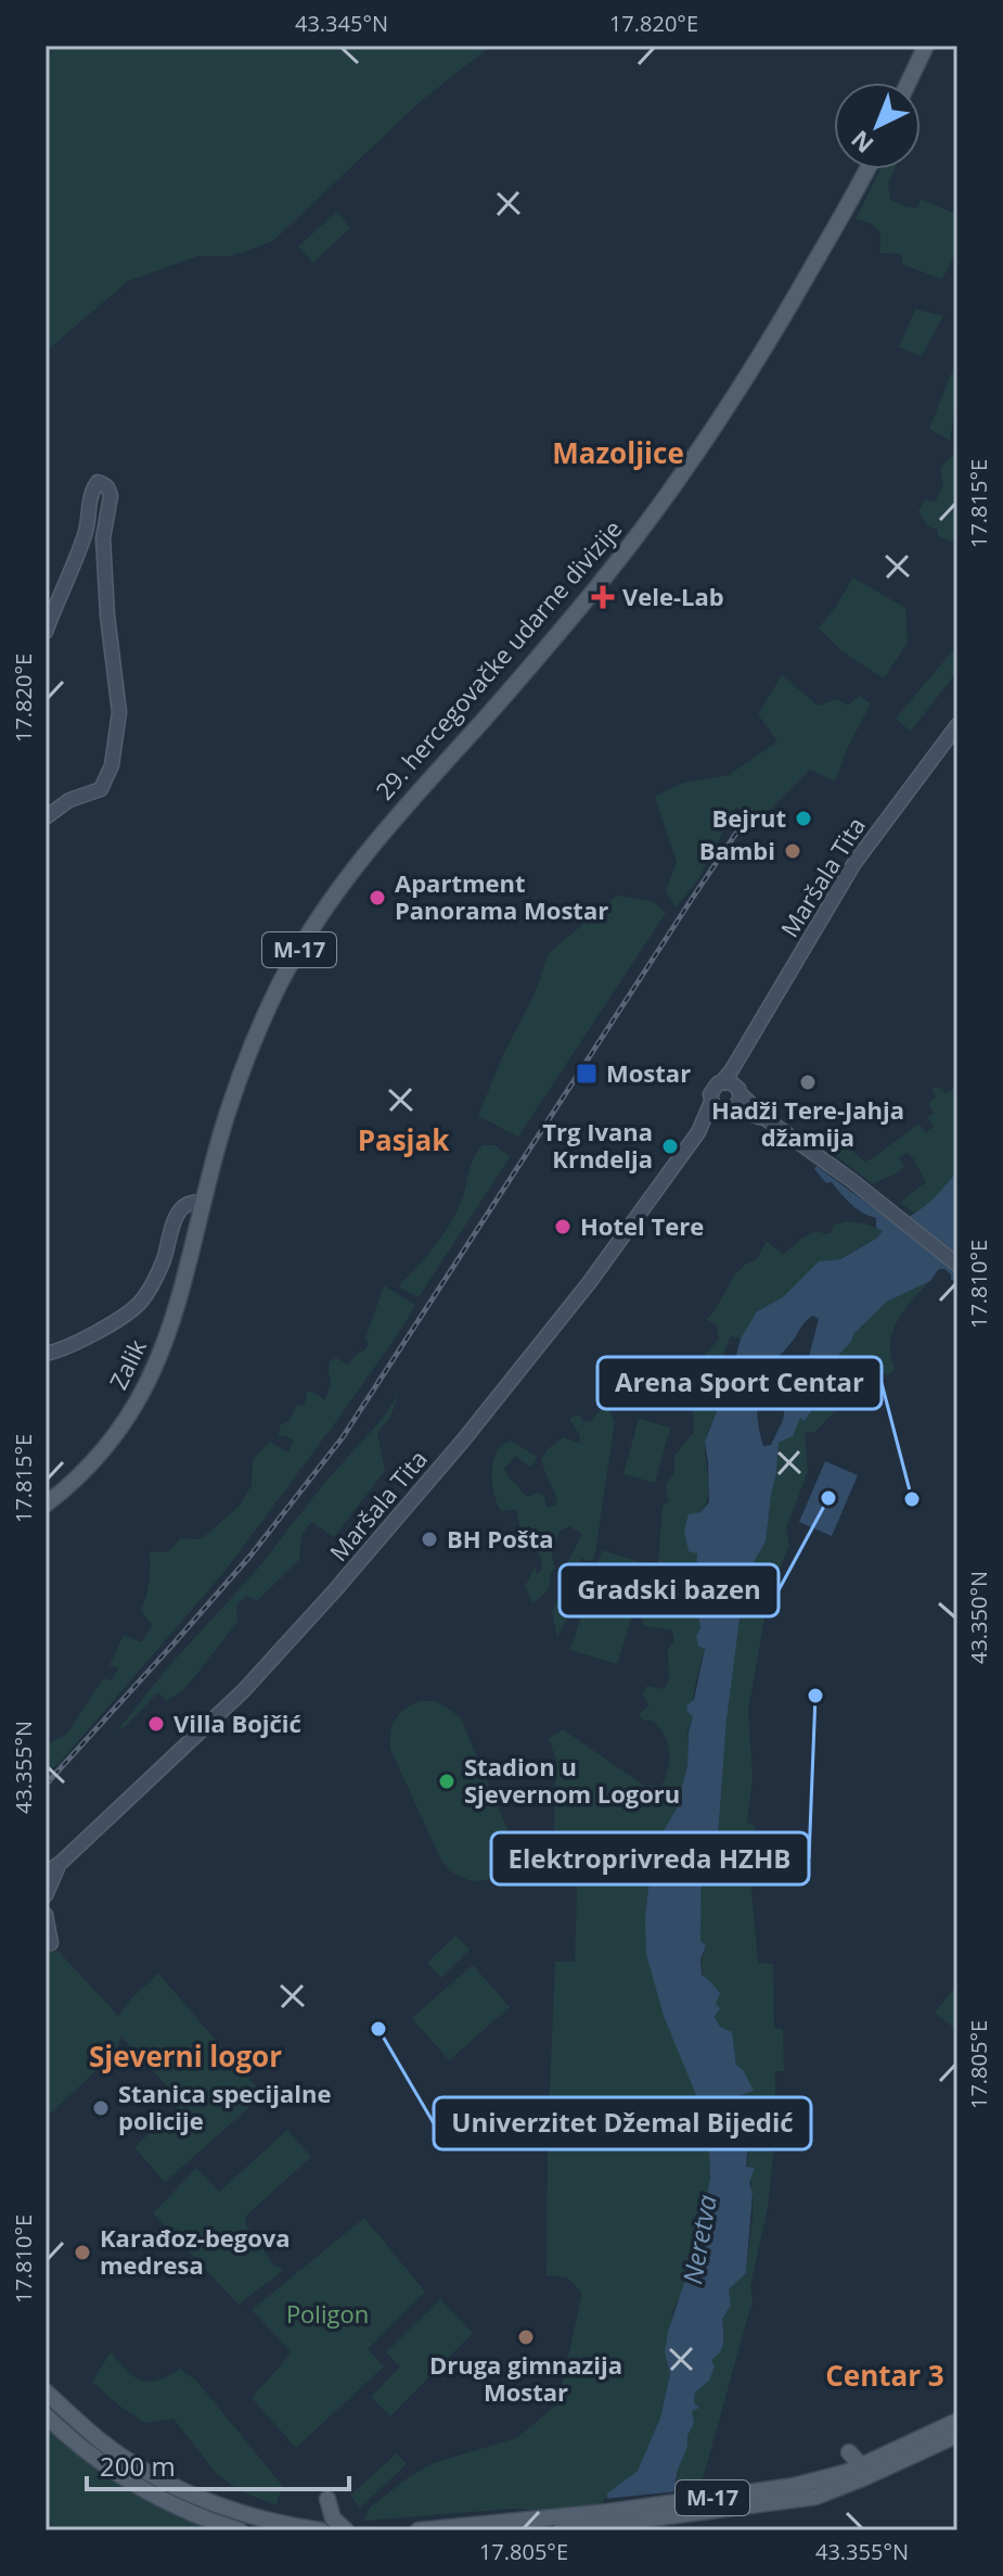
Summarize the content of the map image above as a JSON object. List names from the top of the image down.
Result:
{
  "streets": {
    "main road": ["29. hercegovačke udarne divizije", "M-17", "Zalik"],
    "street": ["Maršala Tita"]
  },
  "crossings": [
    ["29. hercegovačke udarne divizije", "Zalik"]
  ],
  "districts": [
    "Mazoljice",
    "Pasjak",
    "Sjeverni logor",
    "Centar 3"
  ],
  "water": ["Neretva"],
  "parks": ["Poligon"],
  "places": {
    "health": ["Vele-Lab"],
    "other": [
      "Bejrut",
      "Bambi",
      "Apartment Panorama Mostar",
      "Hadži Tere-Jahja džamija",
      "Trg Ivana Krndelja",
      "Hotel Tere",
      "Gradski bazen",
      "Arena Sport Centar",
      "BH Pošta",
      "Elektroprivreda HZHB",
      "Villa Bojčić",
      "Stadion u Sjevernom Logoru",
      "Univerzitet Džemal Bijedić",
      "Stanica specijalne policije",
      "Karađoz-begova medresa",
      "Druga gimnazija Mostar"
    ],
    "transit": ["Mostar"]
  },
  "scale_bar": "200 m",
  "north": "bottom left",
  "coordinates": [
    "43.345°N",
    "17.820°E",
    "17.815°E",
    "17.810°E",
    "43.350°N",
    "43.355°N",
    "17.805°E"
  ]
}
